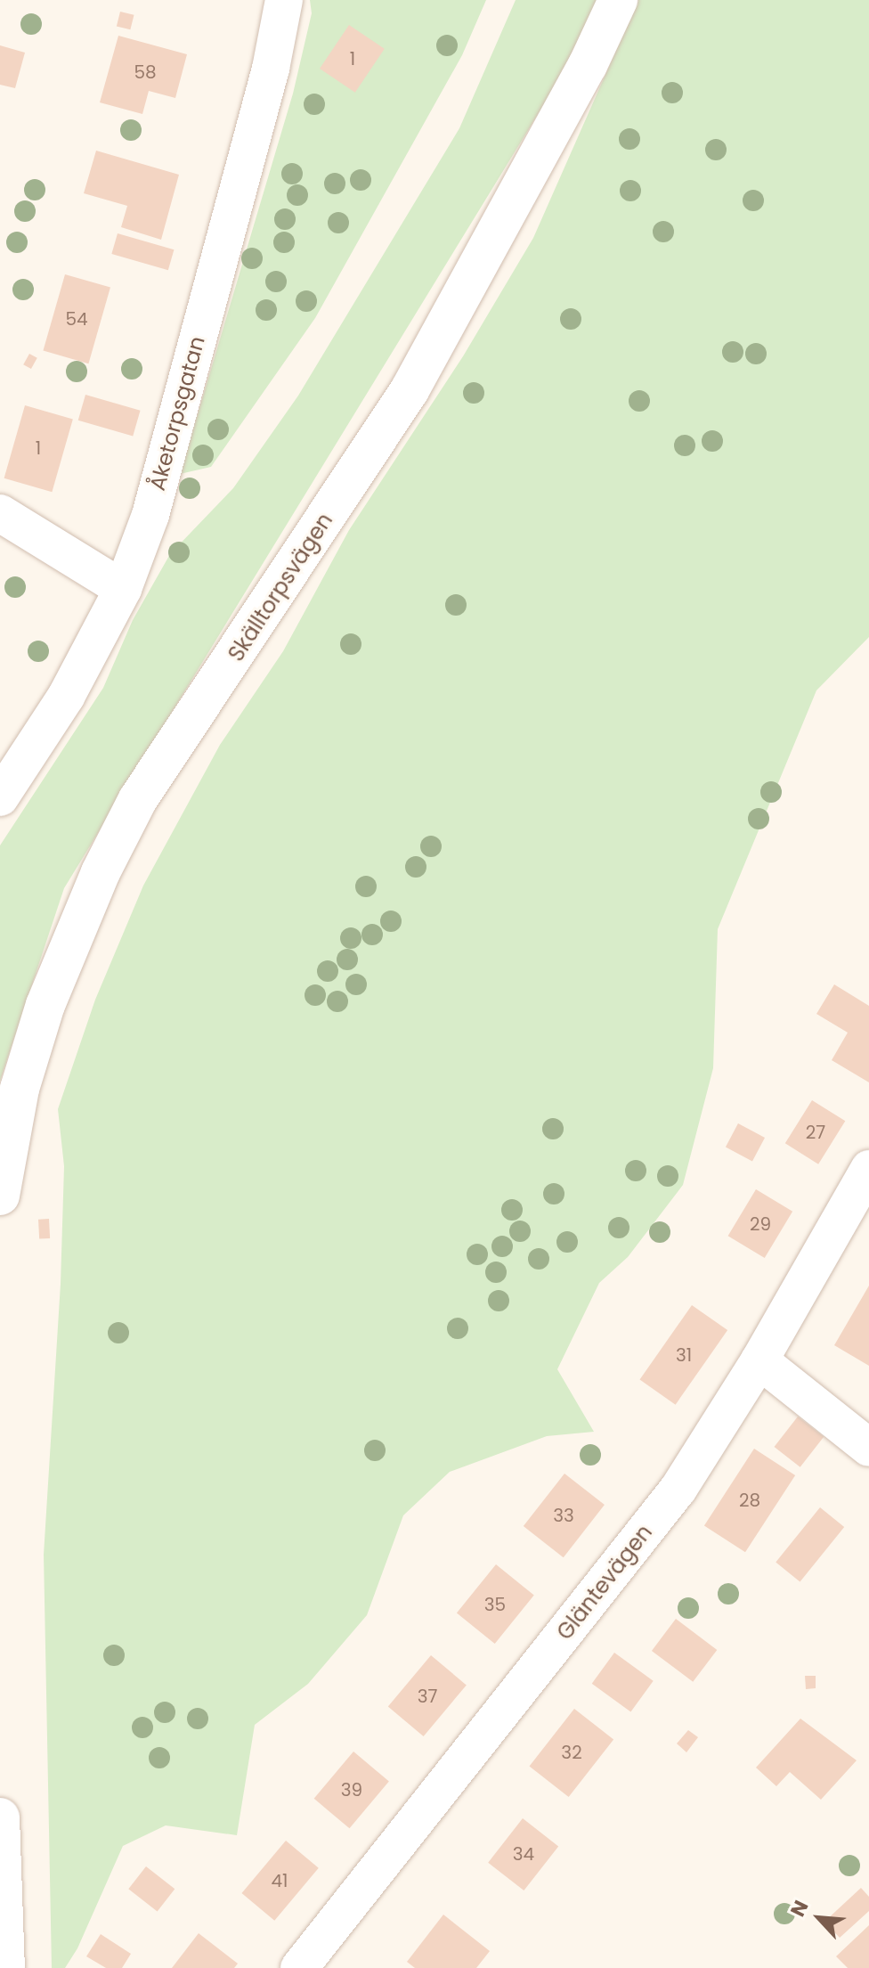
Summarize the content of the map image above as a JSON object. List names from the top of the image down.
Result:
{
  "streets": {
    "street": ["Åketorpsgatan", "Skälltorpsvägen", "Gläntevägen"]
  },
  "house_numbers": [
    "1",
    "58",
    "54",
    "1",
    "27",
    "29",
    "31",
    "28",
    "33",
    "35",
    "37",
    "32",
    "39",
    "34",
    "41"
  ],
  "north": "top left"
}
